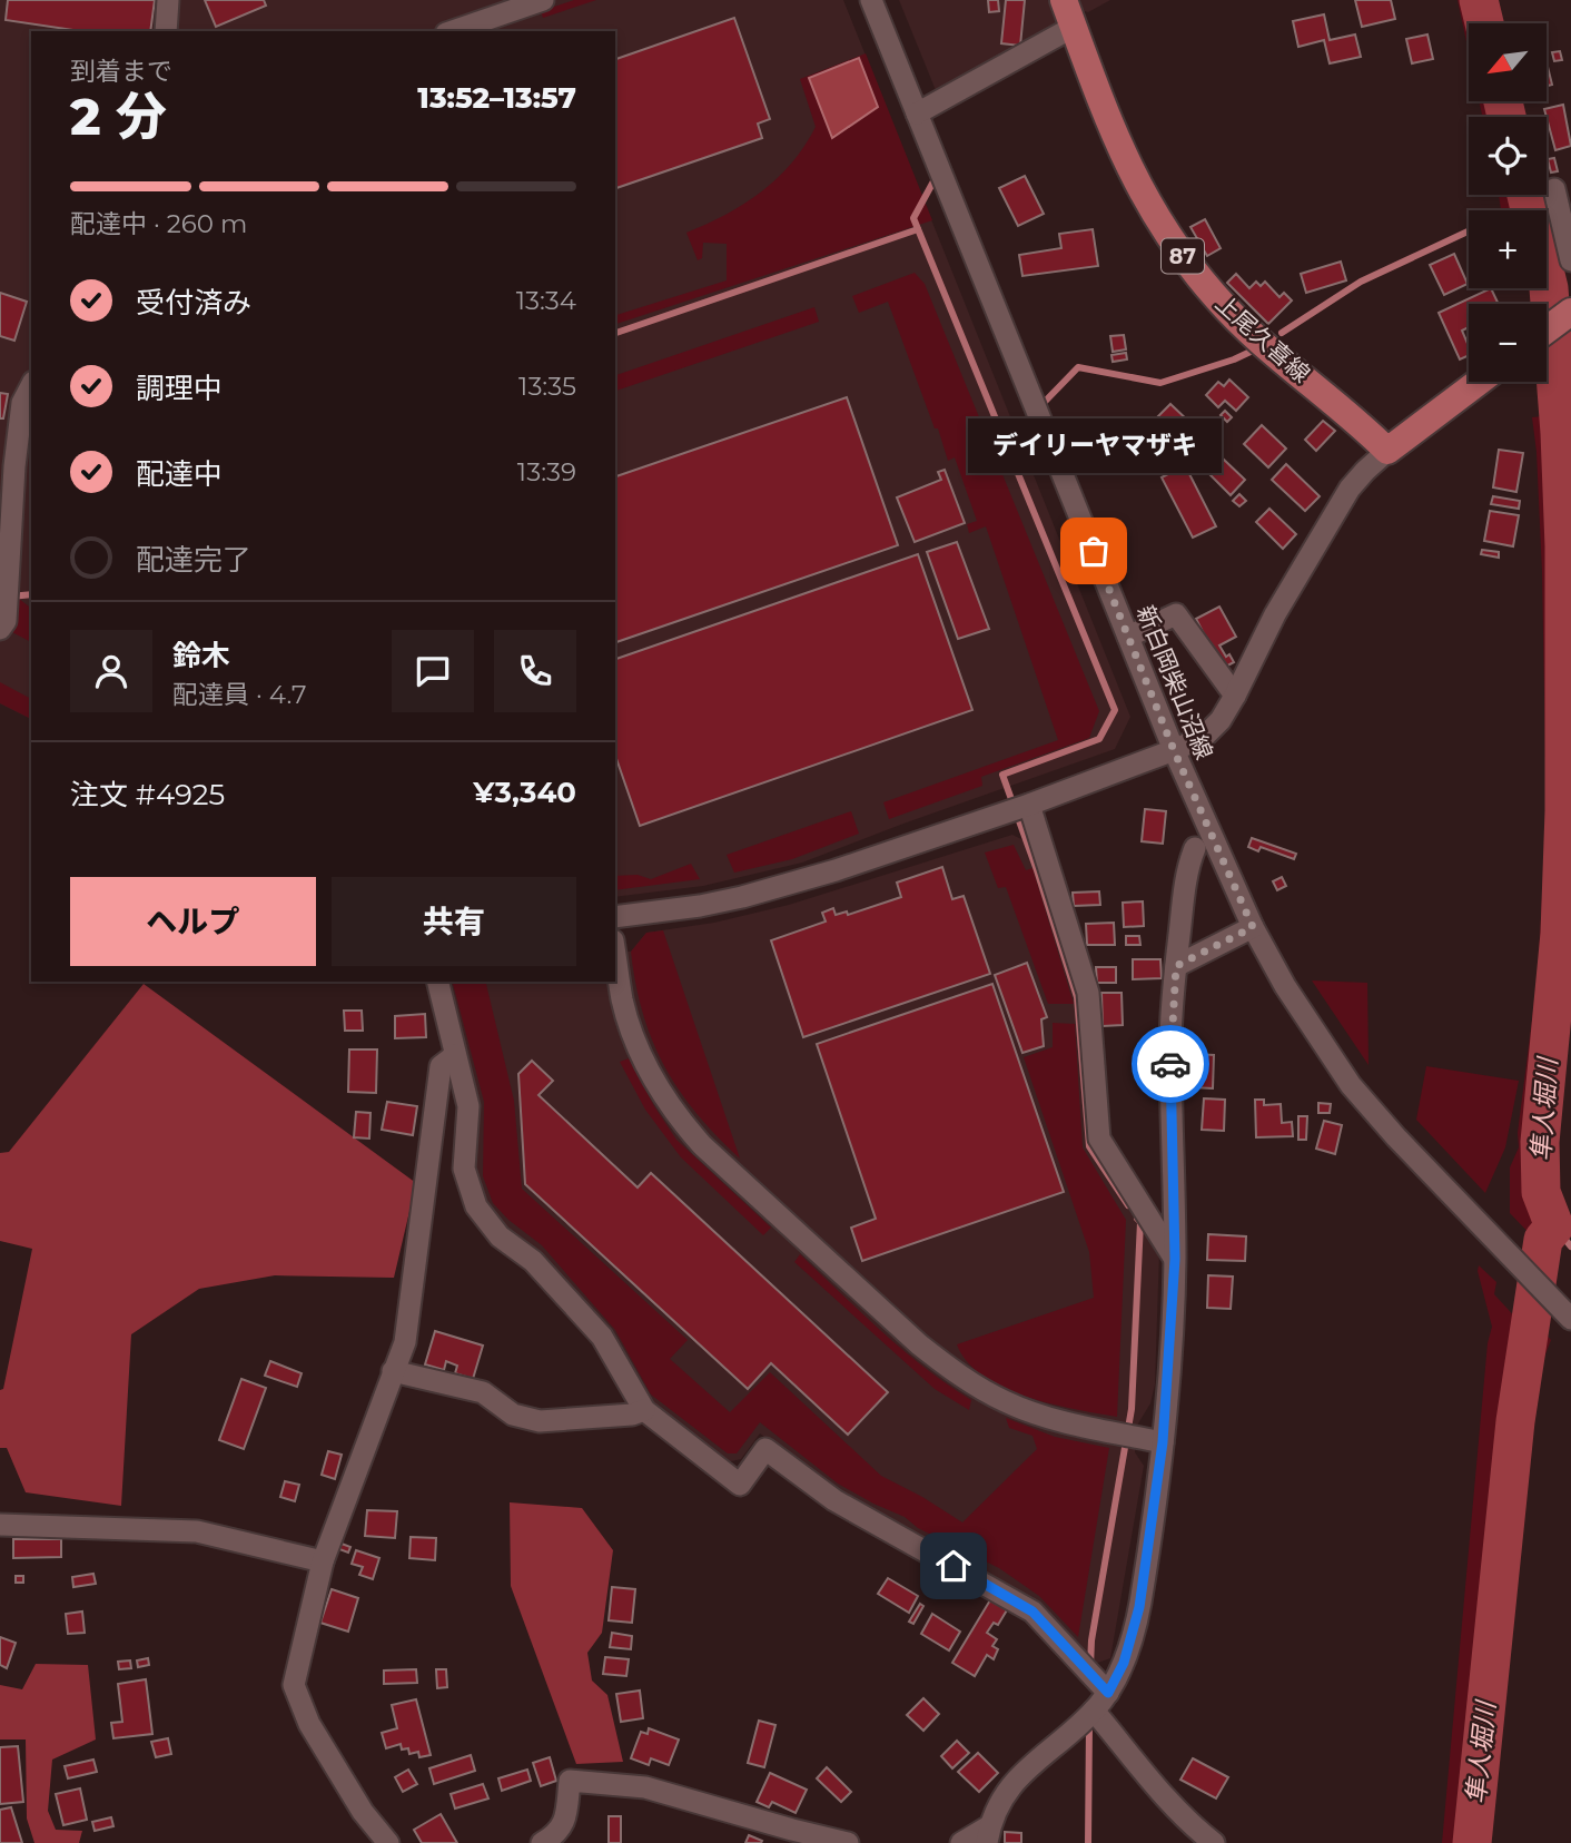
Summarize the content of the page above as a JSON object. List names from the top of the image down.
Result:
{
  "streets": {
    "main road": ["87", "上尾久喜線"],
    "street": ["新白岡柴山沼線"]
  },
  "water": ["隼人堀川"],
  "places": ["デイリーヤマザキ"],
  "north": "bottom left",
  "page": {
    "map_buttons": ["+", "−"],
    "heading": ["2 分", "到着まで", "13:52–13:57"],
    "panel": [
      "鈴木",
      "配達員 · 4.7",
      "注文 #4925",
      "¥3,340"
    ],
    "bar": "配達中 · 260 m",
    "list": [
      ["受付済み", "13:34"],
      ["調理中", "13:35"],
      ["配達中", "13:39"],
      "配達完了"
    ],
    "bubble": "デイリーヤマザキ",
    "buttons": ["ヘルプ", "共有"]
  }
}
